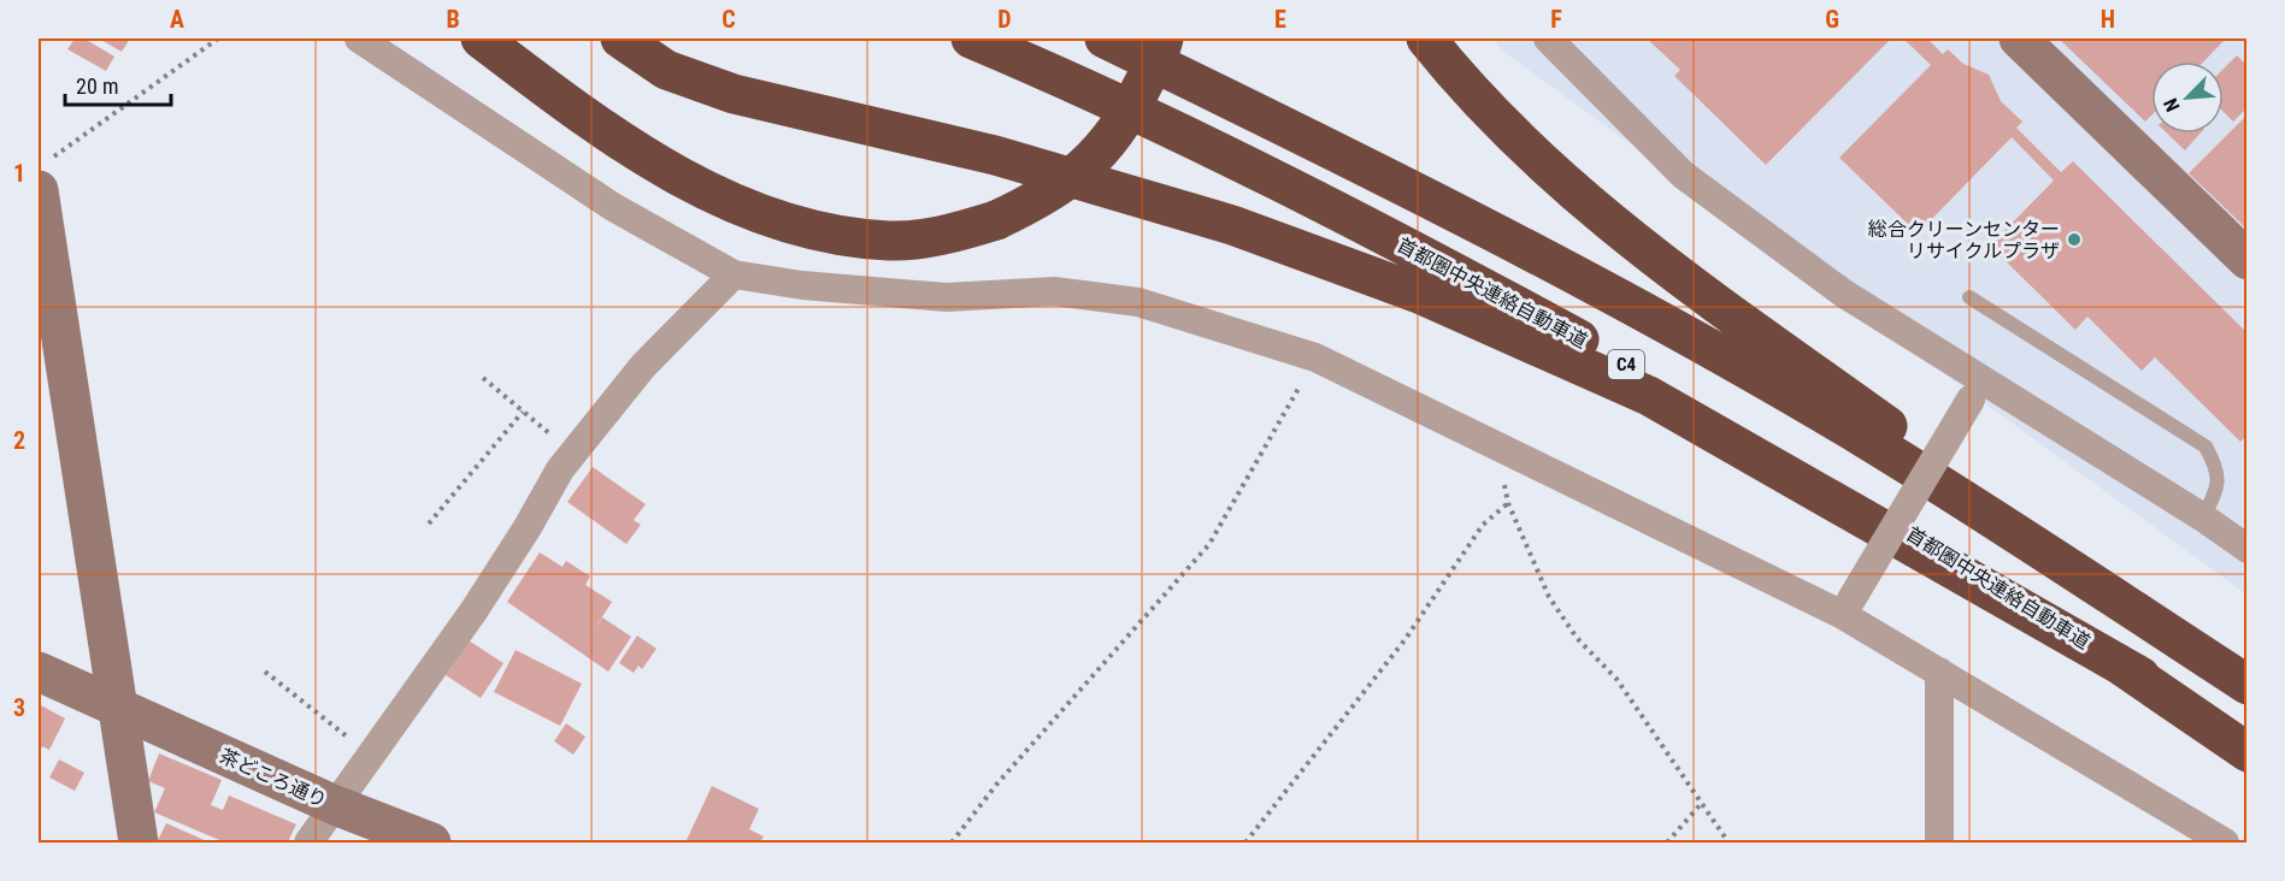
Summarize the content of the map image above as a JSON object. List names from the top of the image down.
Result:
{
  "streets": {
    "highway": ["首都圏中央連絡自動車道", "C4"],
    "street": ["茶どころ通り"]
  },
  "places": ["総合クリーンセンター リサイクルプラザ"],
  "scale_bar": "20 m",
  "north": "bottom left",
  "grid": {
    "columns": [
      "A",
      "B",
      "C",
      "D",
      "E",
      "F",
      "G",
      "H"
    ],
    "rows": ["1", "2", "3"]
  }
}
